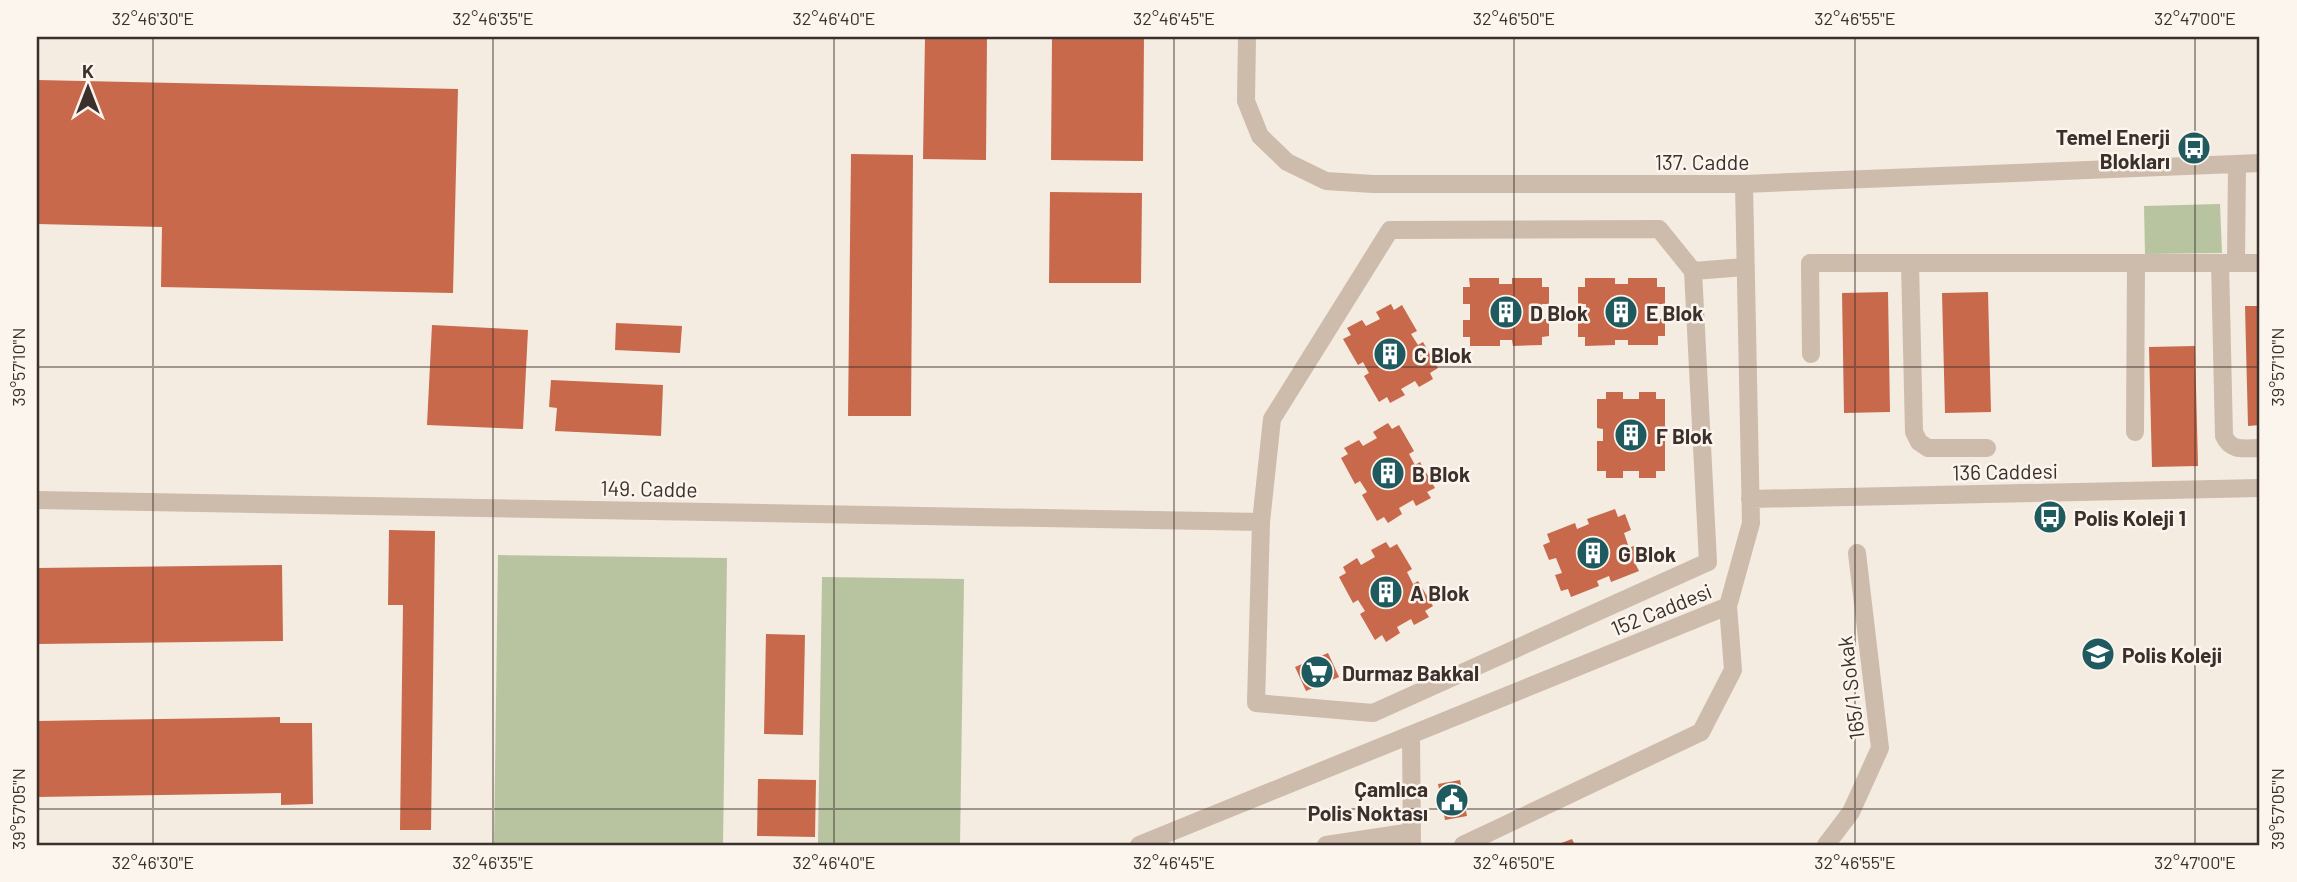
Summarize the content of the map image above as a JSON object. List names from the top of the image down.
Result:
{
  "streets": {
    "street": [
      "137. Cadde",
      "136 Caddesi",
      "149. Cadde",
      "152 Caddesi",
      "165/1 Sokak"
    ]
  },
  "crossings": [
    ["137. Cadde", "152 Caddesi"],
    ["136 Caddesi", "152 Caddesi"]
  ],
  "places": {
    "bus stop": ["Temel Enerji Blokları", "Polis Koleji 1"],
    "building": [
      "D Blok",
      "E Blok",
      "C Blok",
      "F Blok",
      "B Blok",
      "G Blok",
      "A Blok"
    ],
    "school or university": ["Polis Koleji"],
    "supermarket": ["Durmaz Bakkal"],
    "public building": ["Çamlıca Polis Noktası"]
  },
  "north": "top",
  "coordinates": [
    "32°46'30\"E",
    "32°46'35\"E",
    "32°46'40\"E",
    "32°46'45\"E",
    "32°46'50\"E",
    "32°46'55\"E",
    "32°47'00\"E",
    "39°57'10\"N",
    "39°57'05\"N"
  ]
}
